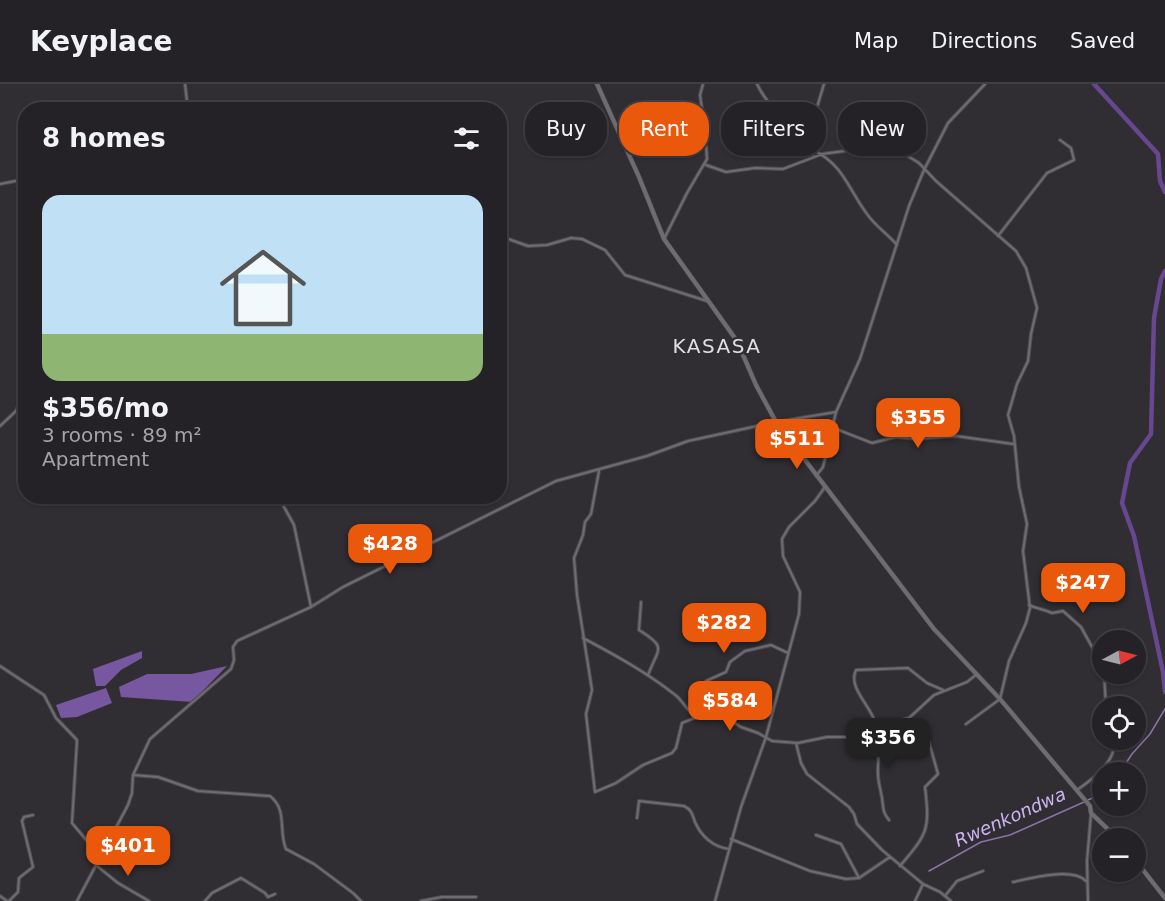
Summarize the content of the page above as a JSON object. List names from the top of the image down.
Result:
{
  "districts": ["KASASA"],
  "water": ["Rwenkondwa"],
  "north": "right",
  "page": {
    "header": "Keyplace",
    "nav": ["Map", "Directions", "Saved"],
    "chip": [
      "Buy",
      "Rent",
      "Filters",
      "New"
    ],
    "heading": "8 homes",
    "list": [
      {
        "name": "$356/mo",
        "note": "3 rooms · 89 m² · Apartment"
      }
    ],
    "price": [
      "$355",
      "$511",
      "$428",
      "$247",
      "$282",
      "$584",
      "$356",
      "$401"
    ],
    "map_buttons": ["+", "−"]
  }
}
